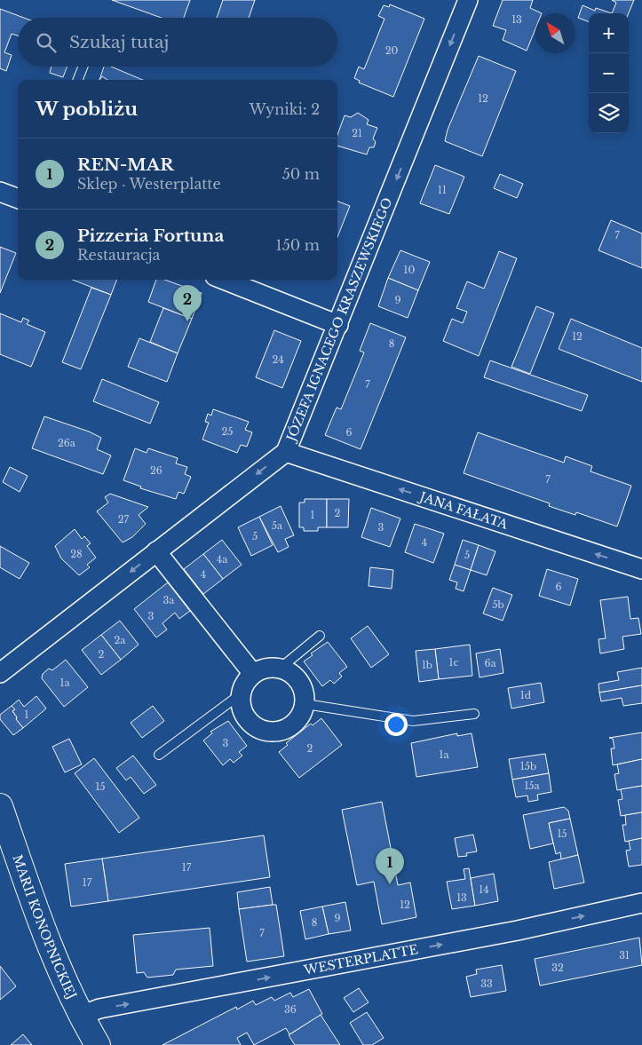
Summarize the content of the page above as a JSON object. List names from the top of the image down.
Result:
{
  "streets": {
    "street": [
      "JÓZEFA IGNACEGO KRASZEWSKIEGO",
      "JANA FAŁATA",
      "MARII KONOPNICKIEJ",
      "WESTERPLATTE"
    ]
  },
  "crossings": [
    ["JÓZEFA IGNACEGO KRASZEWSKIEGO", "JANA FAŁATA"],
    ["MARII KONOPNICKIEJ", "WESTERPLATTE"]
  ],
  "one_way": ["JÓZEFA IGNACEGO KRASZEWSKIEGO", "JANA FAŁATA", "WESTERPLATTE"],
  "house_numbers": [
    "13",
    "20",
    "12",
    "21",
    "11",
    "7",
    "10",
    "9",
    "12",
    "8",
    "24",
    "7",
    "25",
    "6",
    "26a",
    "26",
    "7",
    "2",
    "1",
    "27",
    "5a",
    "3",
    "5",
    "4",
    "28",
    "5",
    "4a",
    "4",
    "6",
    "3a",
    "5b",
    "3",
    "2a",
    "2",
    "1c",
    "6a",
    "1b",
    "1a",
    "1d",
    "1",
    "3",
    "2",
    "1a",
    "15b",
    "15a",
    "15",
    "15",
    "17",
    "17",
    "14",
    "13",
    "12",
    "9",
    "8",
    "7",
    "31",
    "32",
    "33",
    "36"
  ],
  "north": "top left",
  "page": {
    "map_buttons": ["+", "−"],
    "search": "Szukaj tutaj",
    "heading": ["W pobliżu", "Wyniki: 2"],
    "list": [
      {
        "mark": "1",
        "name": "REN-MAR",
        "note": "Sklep · Westerplatte",
        "value": "50 m"
      },
      {
        "mark": "2",
        "name": "Pizzeria Fortuna",
        "note": "Restauracja",
        "value": "150 m"
      }
    ],
    "pins": ["2", "1"]
  }
}
